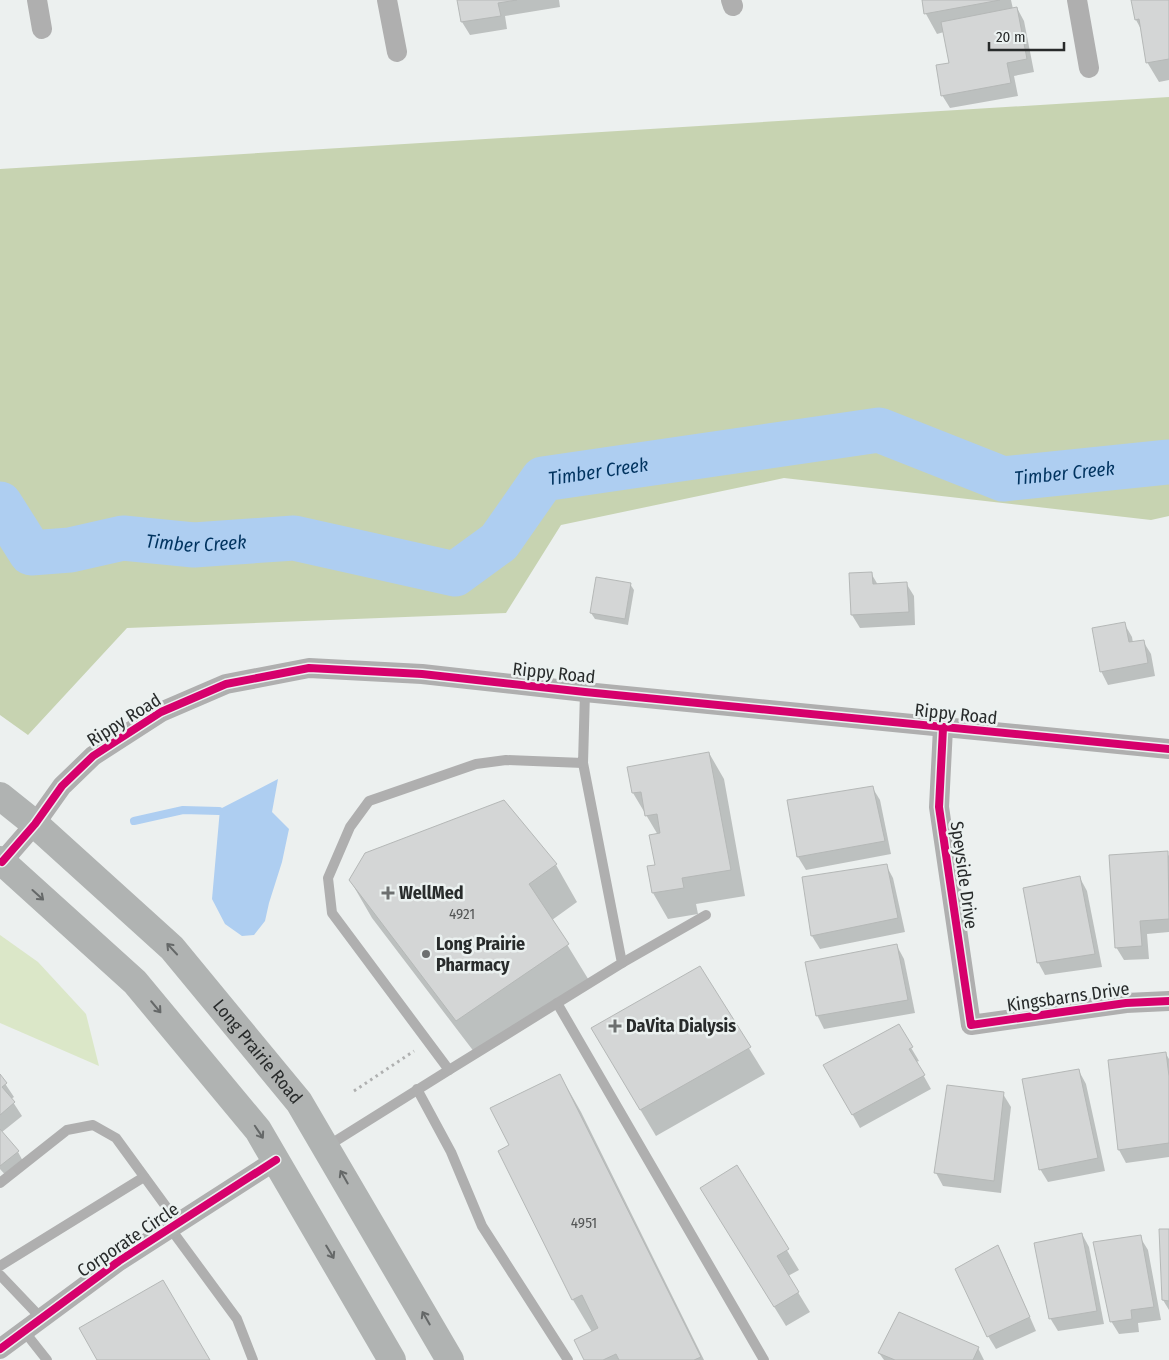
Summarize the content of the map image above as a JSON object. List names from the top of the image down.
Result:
{
  "streets": {
    "main road": ["Long Prairie Road"],
    "street": [
      "Rippy Road",
      "Speyside Drive",
      "Kingsbarns Drive",
      "Corporate Circle"
    ]
  },
  "crossings": [
    ["Rippy Road", "Speyside Drive"],
    ["Rippy Road", "Long Prairie Road"],
    ["Speyside Drive", "Kingsbarns Drive"]
  ],
  "water": ["Timber Creek"],
  "places": {
    "health": ["WellMed", "DaVita Dialysis"],
    "other": ["Long Prairie Pharmacy"]
  },
  "house_numbers": ["4921", "4951"],
  "scale_bar": "20 m"
}
